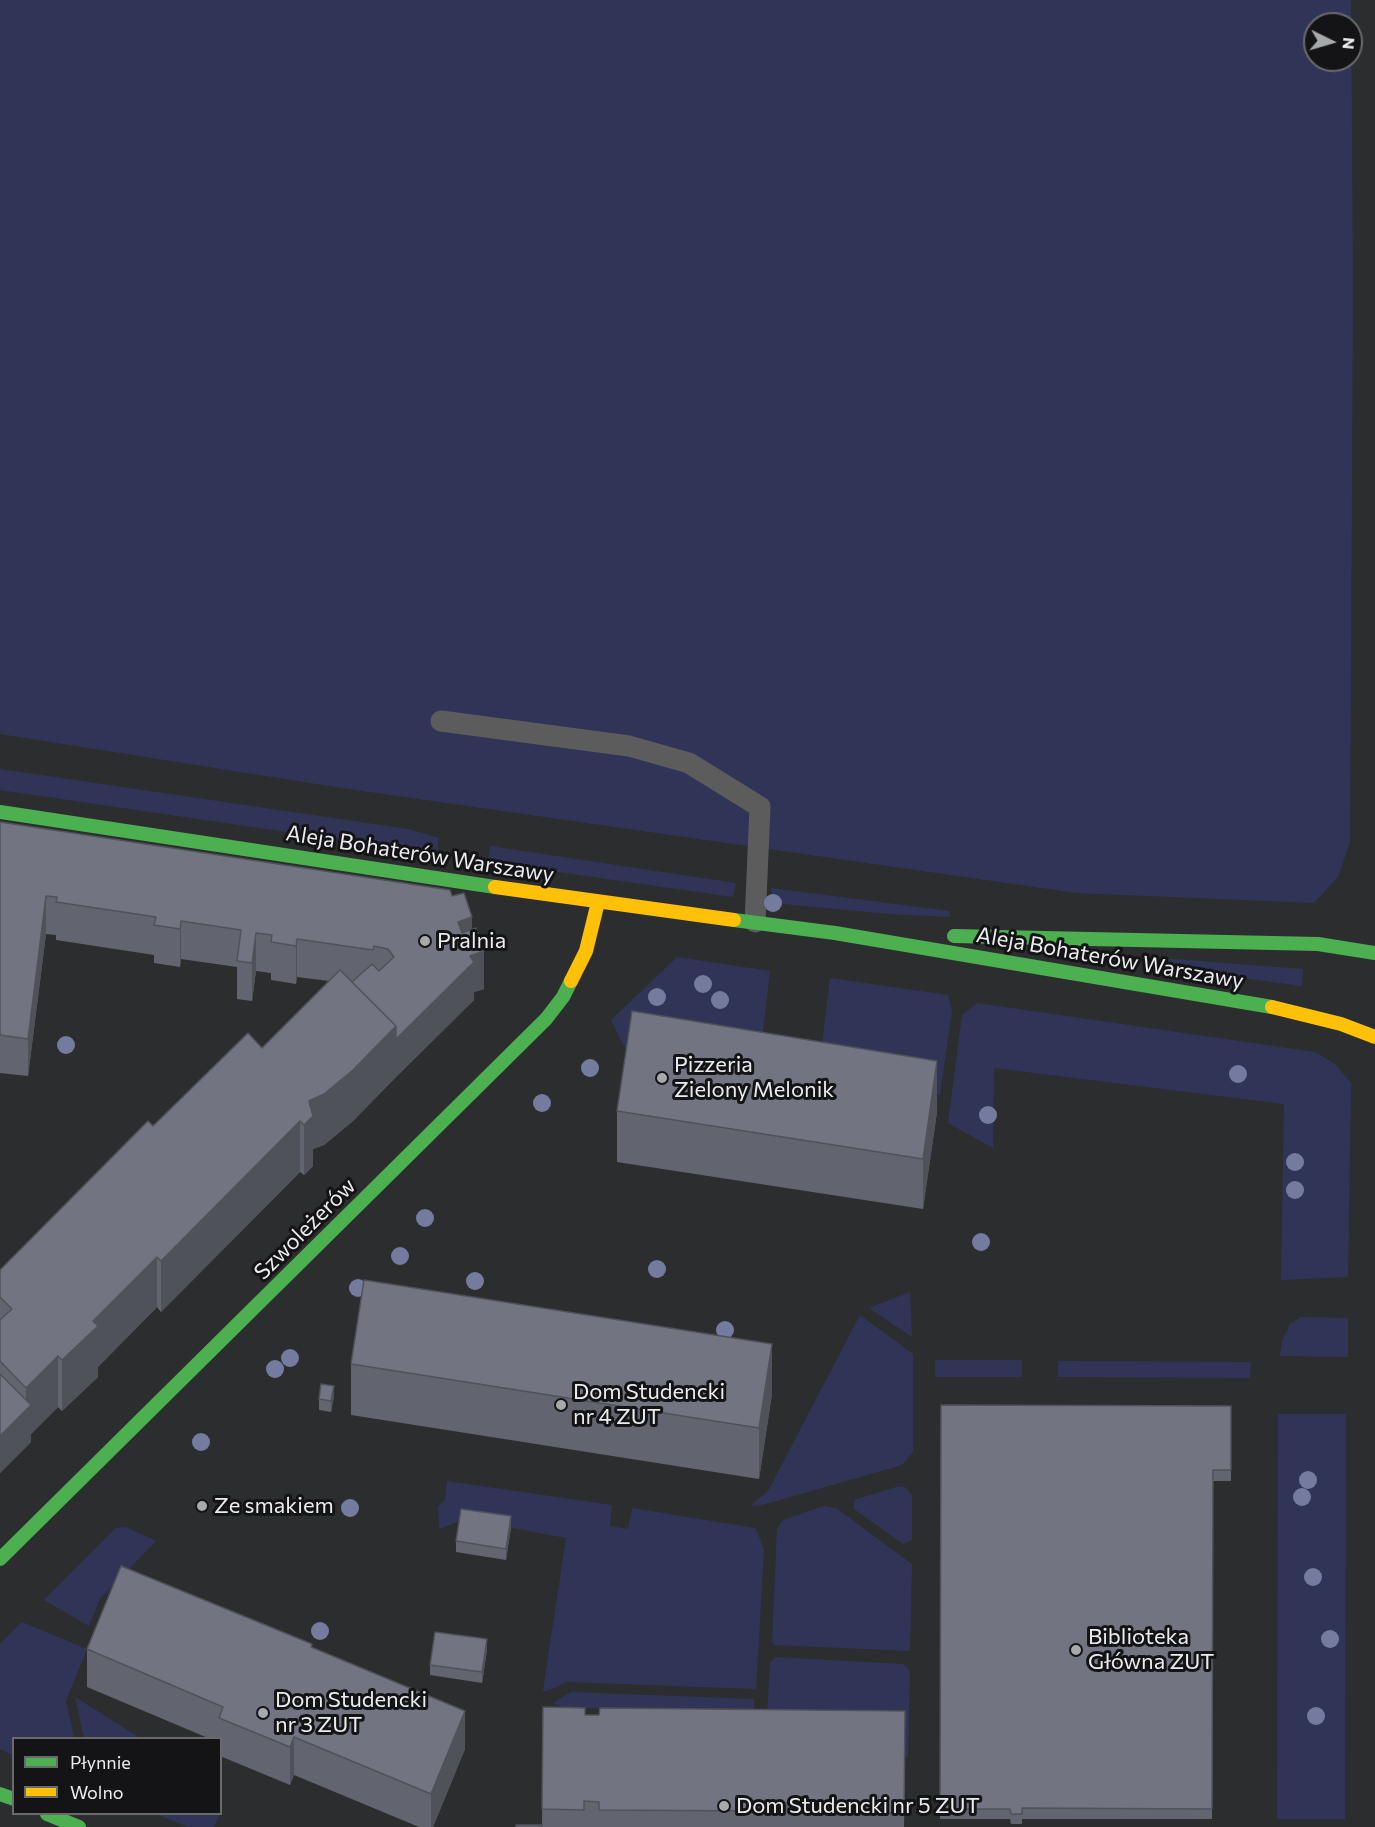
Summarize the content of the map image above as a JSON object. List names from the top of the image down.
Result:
{
  "streets": {
    "street": ["Aleja Bohaterów Warszawy", "Szwoleżerów"]
  },
  "crossings": [
    ["Aleja Bohaterów Warszawy", "Szwoleżerów"]
  ],
  "places": [
    "Pralnia",
    "Pizzeria Zielony Melonik",
    "Dom Studencki nr 4 ZUT",
    "Ze smakiem",
    "Biblioteka Główna ZUT",
    "Dom Studencki nr 3 ZUT",
    "Dom Studencki nr 5 ZUT"
  ],
  "legend": ["Płynnie", "Wolno"],
  "north": "right"
}
